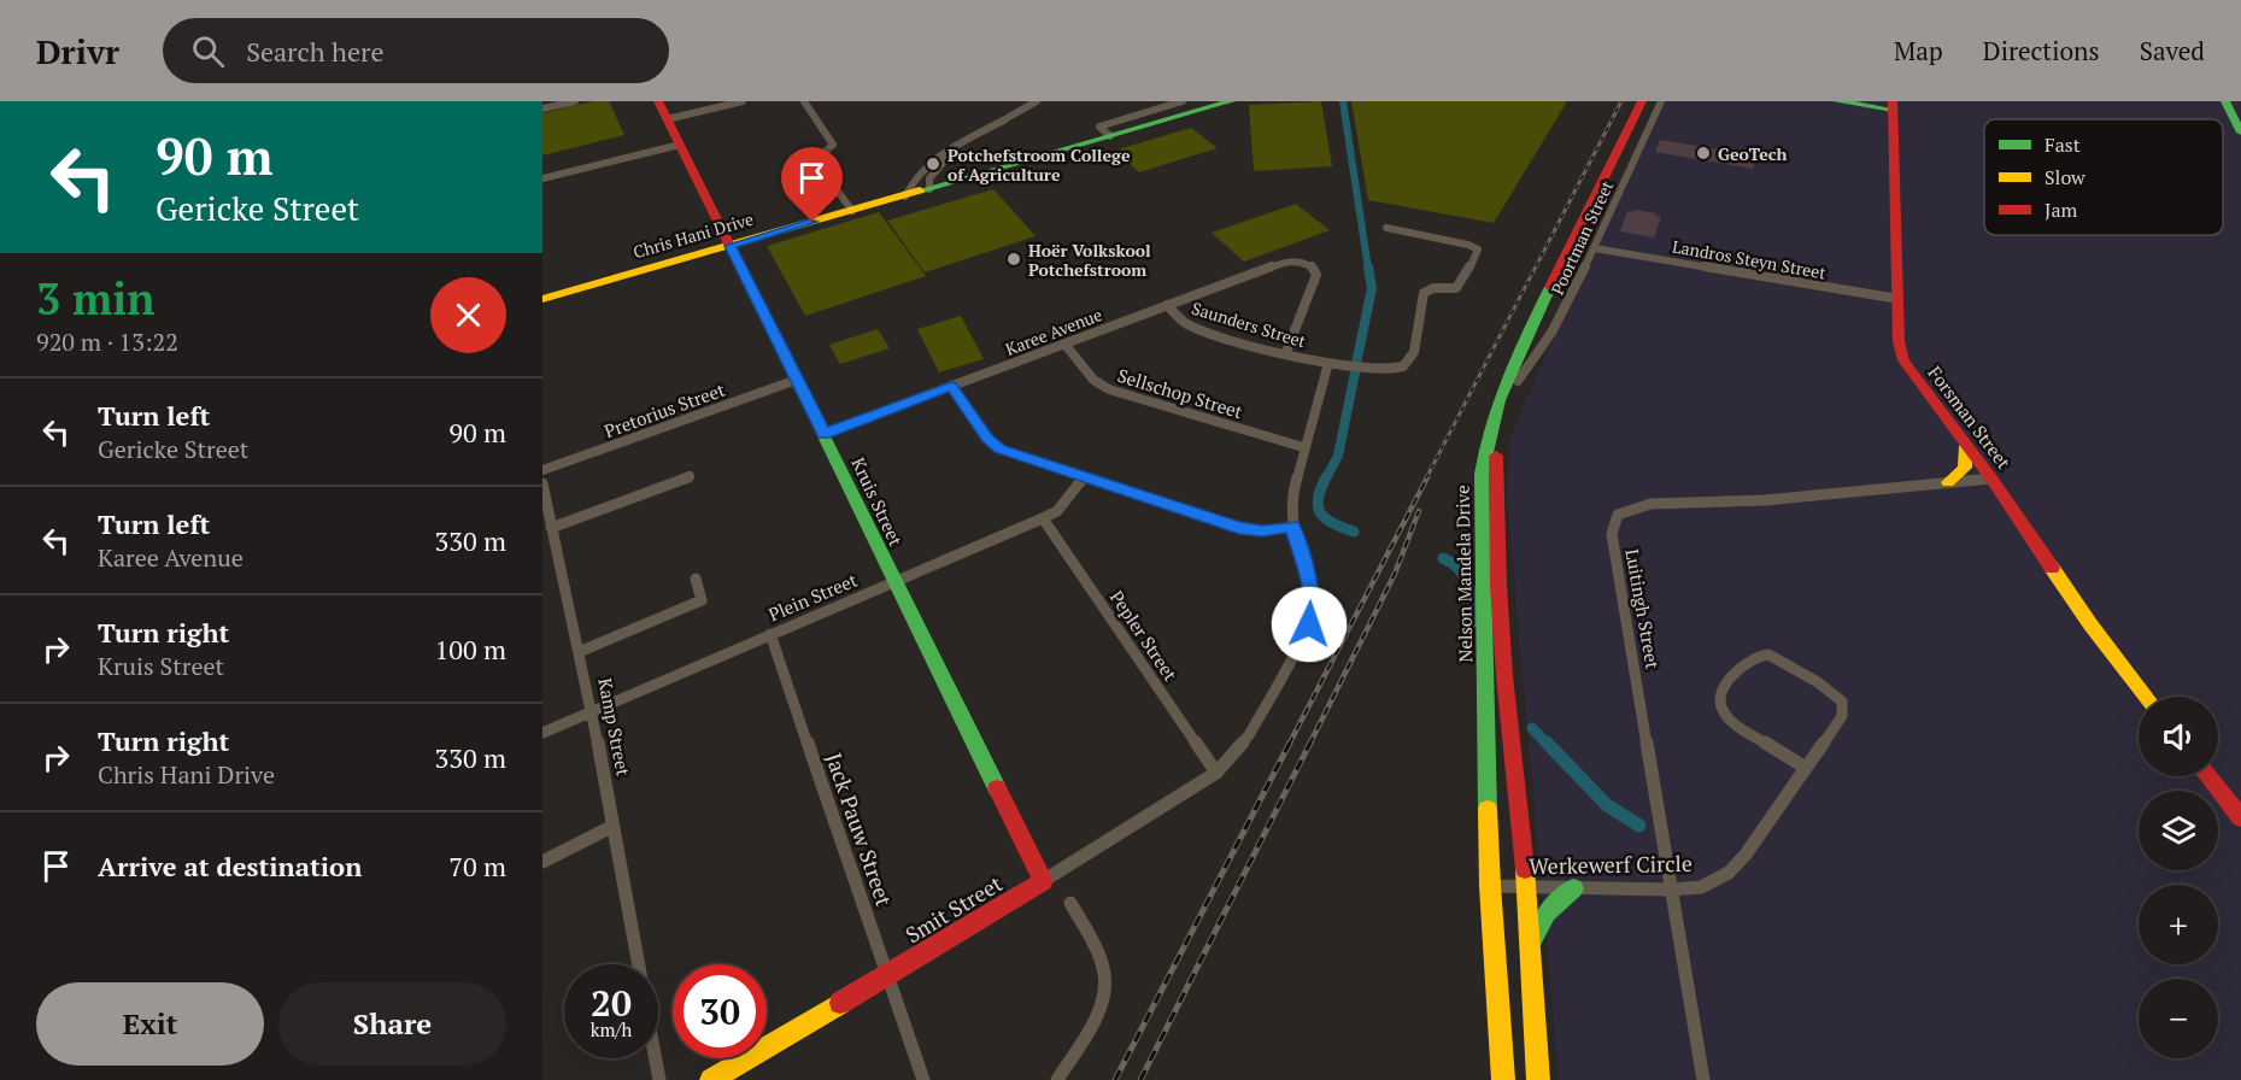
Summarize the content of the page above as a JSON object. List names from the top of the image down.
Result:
{
  "streets": {
    "main road": [
      "Chris Hani Drive",
      "Forsman Street",
      "Kruis Street",
      "Nelson Mandela Drive",
      "Smit Street"
    ],
    "street": [
      "Poortman Street",
      "Landros Steyn Street",
      "Saunders Street",
      "Karee Avenue",
      "Sellschop Street",
      "Pretorius Street",
      "Plein Street",
      "Luitingh Street",
      "Pepler Street",
      "Kamp Street",
      "Jack Pauw Street",
      "Werkewerf Circle"
    ]
  },
  "crossings": [
    ["Chris Hani Drive", "Kruis Street"],
    ["Poortman Street", "Landros Steyn Street"],
    ["Poortman Street", "Nelson Mandela Drive"],
    ["Landros Steyn Street", "Forsman Street"],
    ["Saunders Street", "Karee Avenue"],
    ["Saunders Street", "Smit Street"],
    ["Karee Avenue", "Sellschop Street"],
    ["Karee Avenue", "Kruis Street"],
    ["Sellschop Street", "Smit Street"],
    ["Pretorius Street", "Kruis Street"],
    ["Forsman Street", "Luitingh Street"],
    ["Kruis Street", "Plein Street"],
    ["Kruis Street", "Smit Street"],
    ["Nelson Mandela Drive", "Werkewerf Circle"],
    ["Plein Street", "Pepler Street"],
    ["Plein Street", "Kamp Street"],
    ["Plein Street", "Jack Pauw Street"],
    ["Luitingh Street", "Werkewerf Circle"],
    ["Pepler Street", "Smit Street"],
    ["Jack Pauw Street", "Smit Street"]
  ],
  "places": ["GeoTech", "Potchefstroom College of Agriculture", "Hoër Volkskool Potchefstroom"],
  "legend": ["Fast", "Slow", "Jam"],
  "page": {
    "header": "Drivr",
    "search": "Search here",
    "nav": ["Map", "Directions", "Saved"],
    "turn": ["90 m", "Gericke Street"],
    "heading": ["3 min", "920 m · 13:22"],
    "list": [
      {
        "name": "Turn left",
        "note": "Gericke Street",
        "value": "90 m"
      },
      {
        "name": "Turn left",
        "note": "Karee Avenue",
        "value": "330 m"
      },
      {
        "name": "Turn right",
        "note": "Kruis Street",
        "value": "100 m"
      },
      {
        "name": "Turn right",
        "note": "Chris Hani Drive",
        "value": "330 m"
      },
      {
        "name": "Arrive at destination",
        "value": "70 m"
      }
    ],
    "map_buttons": ["+", "−"],
    "speed": "20 km/h",
    "limit": "30",
    "buttons": ["Exit", "Share"]
  }
}
